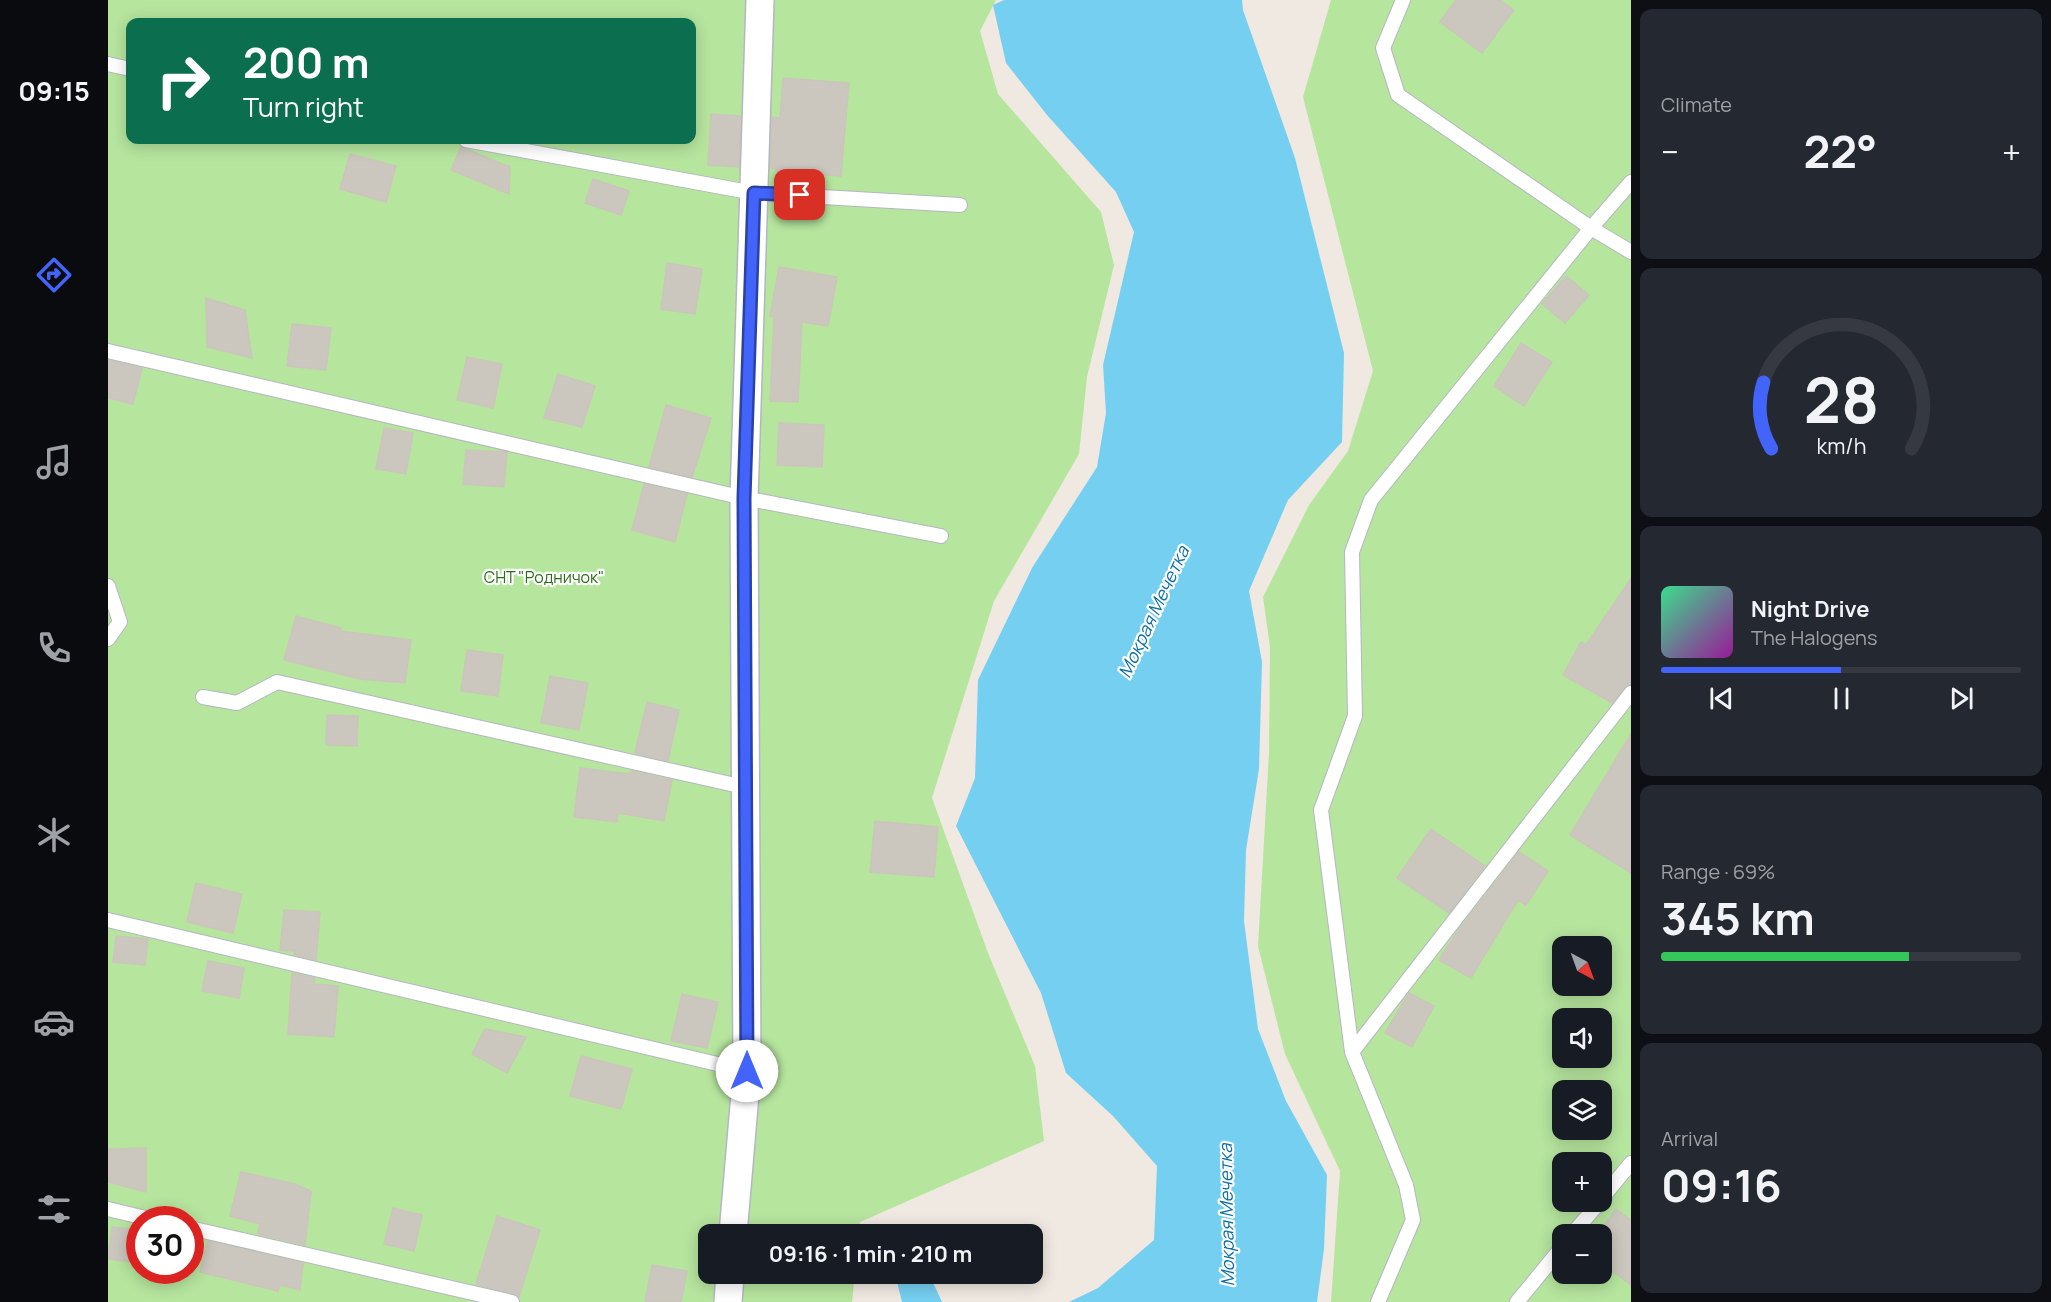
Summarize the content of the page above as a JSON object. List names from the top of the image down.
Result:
{
  "water": ["Мокрая Мечетка"],
  "parks": ["СНТ \"Родничок\""],
  "north": "bottom right",
  "page": {
    "tabs": "09:15",
    "tile": [
      "Climate",
      ["Range · 69%", "345 km"],
      ["Arrival", "09:16"]
    ],
    "turn": ["200 m", "Turn right"],
    "heat": ["−", "22°", "+"],
    "song": ["Night Drive", "The Halogens"],
    "map_buttons": ["+", "−"],
    "limit": "30",
    "trip": "09:16 · 1 min · 210 m",
    "gauge": ["28", "km/h"]
  }
}
